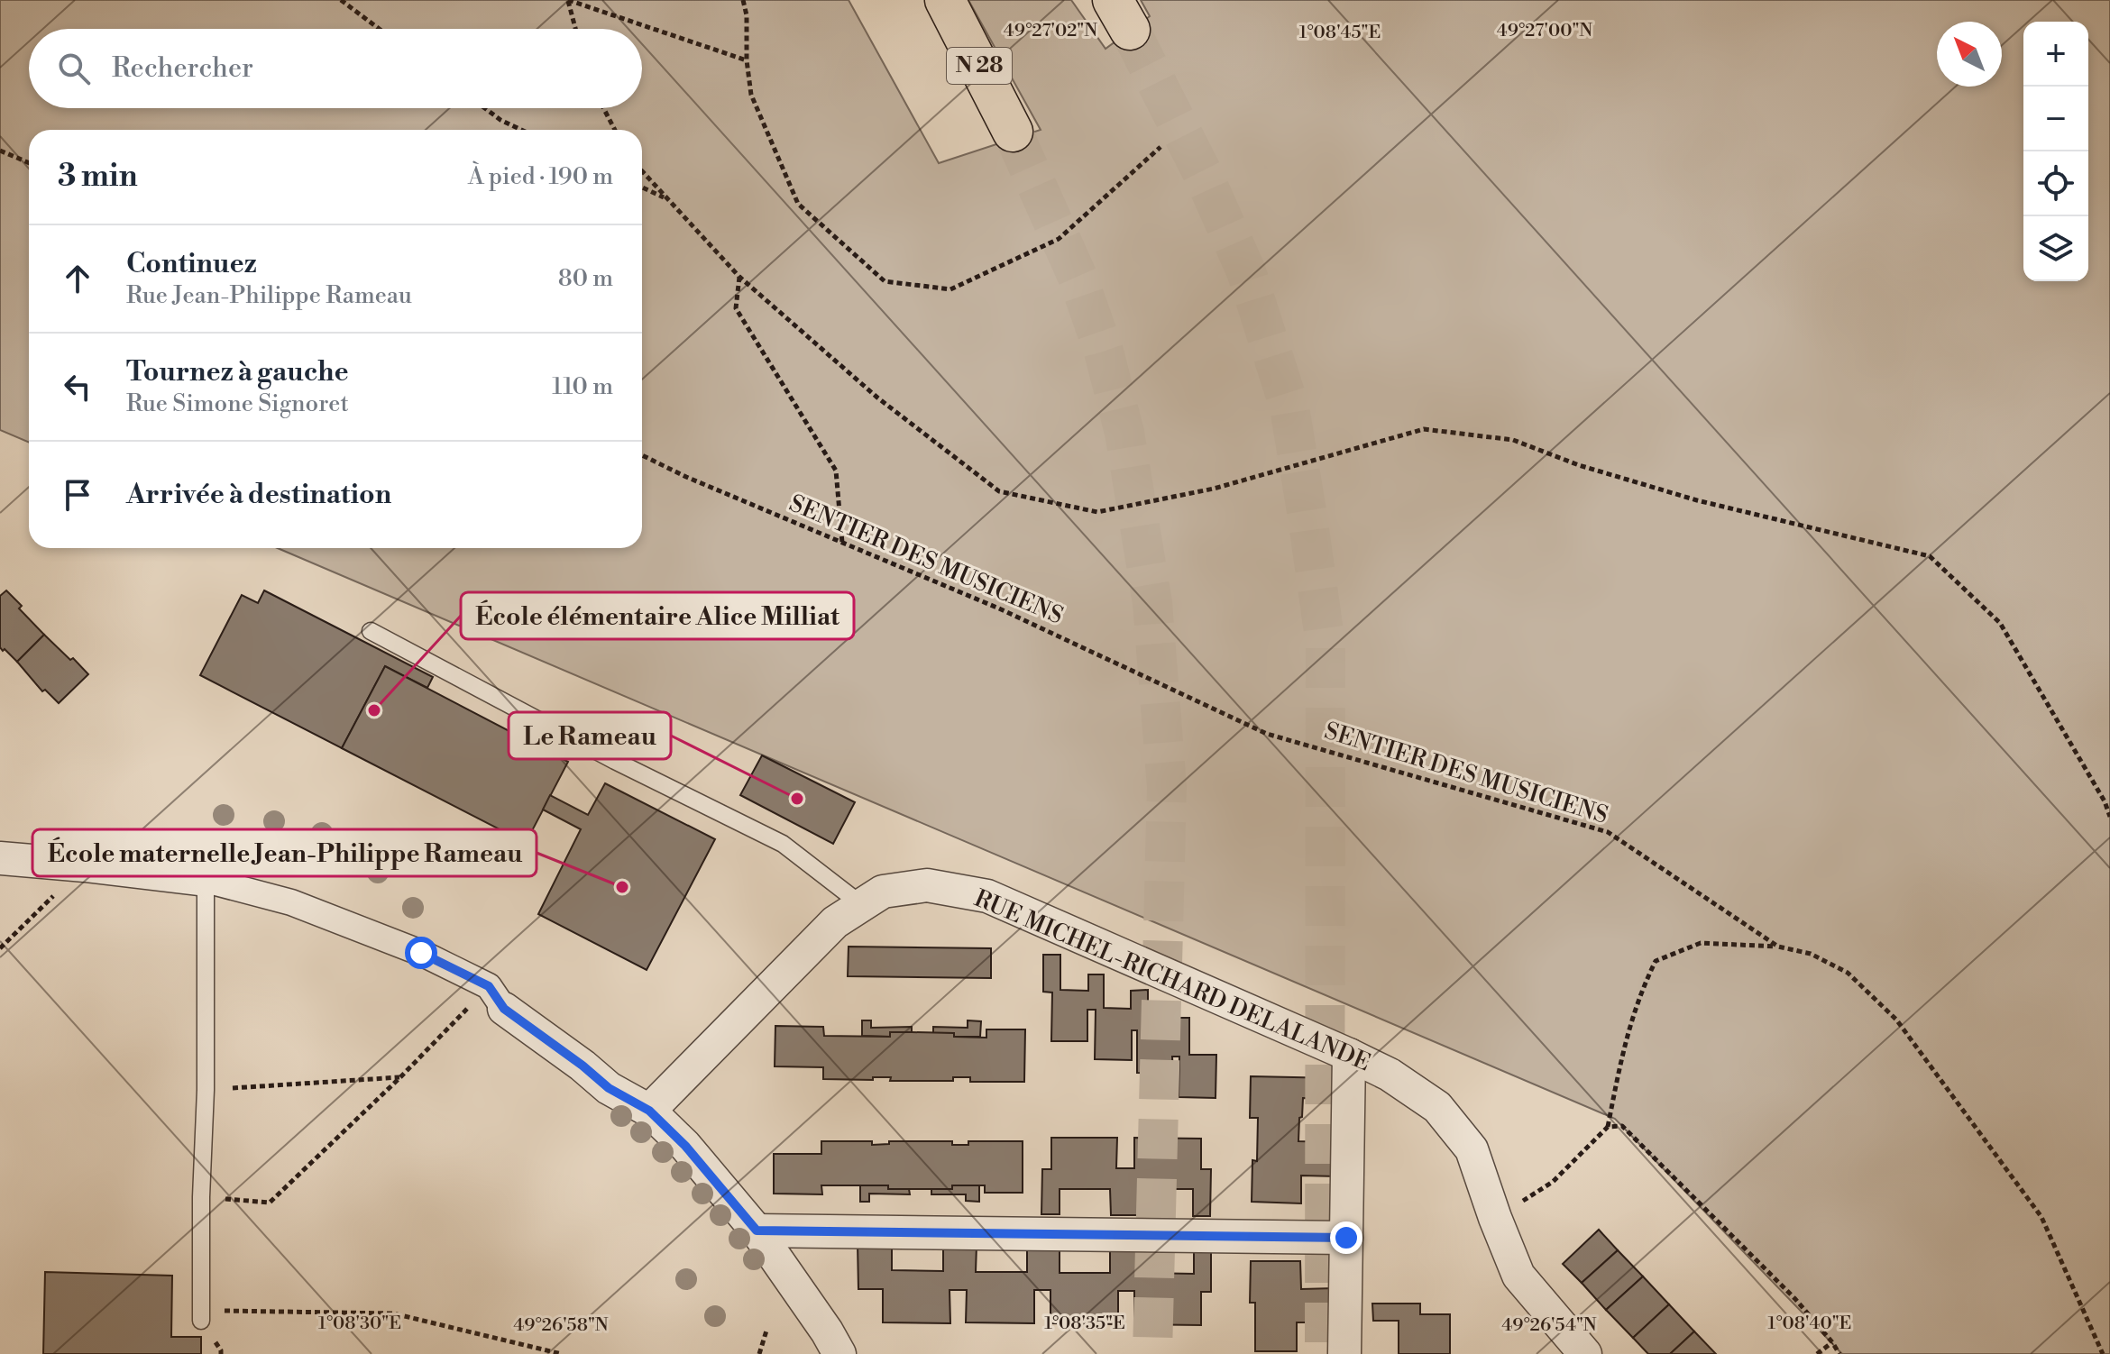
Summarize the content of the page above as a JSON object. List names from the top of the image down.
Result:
{
  "streets": {
    "highway": ["N 28"],
    "street": ["RUE MICHEL-RICHARD DELALANDE"],
    "path": ["SENTIER DES MUSICIENS"]
  },
  "places": ["École élémentaire Alice Milliat", "Le Rameau", "École maternelle Jean-Philippe Rameau"],
  "north": "top left",
  "page": {
    "map_buttons": ["+", "−"],
    "search": "Rechercher",
    "heading": ["3 min", "À pied · 190 m"],
    "list": [
      ["Continuez", "Rue Jean-Philippe Rameau", "80 m"],
      ["Tournez à gauche", "Rue Simone Signoret", "110 m"],
      "Arrivée à destination"
    ]
  },
  "coordinates": [
    "49°27'00\"N",
    "49°27'02\"N",
    "1°08'45\"E",
    "1°08'30\"E",
    "1°08'35\"E",
    "1°08'40\"E",
    "49°26'58\"N",
    "49°26'54\"N"
  ]
}
